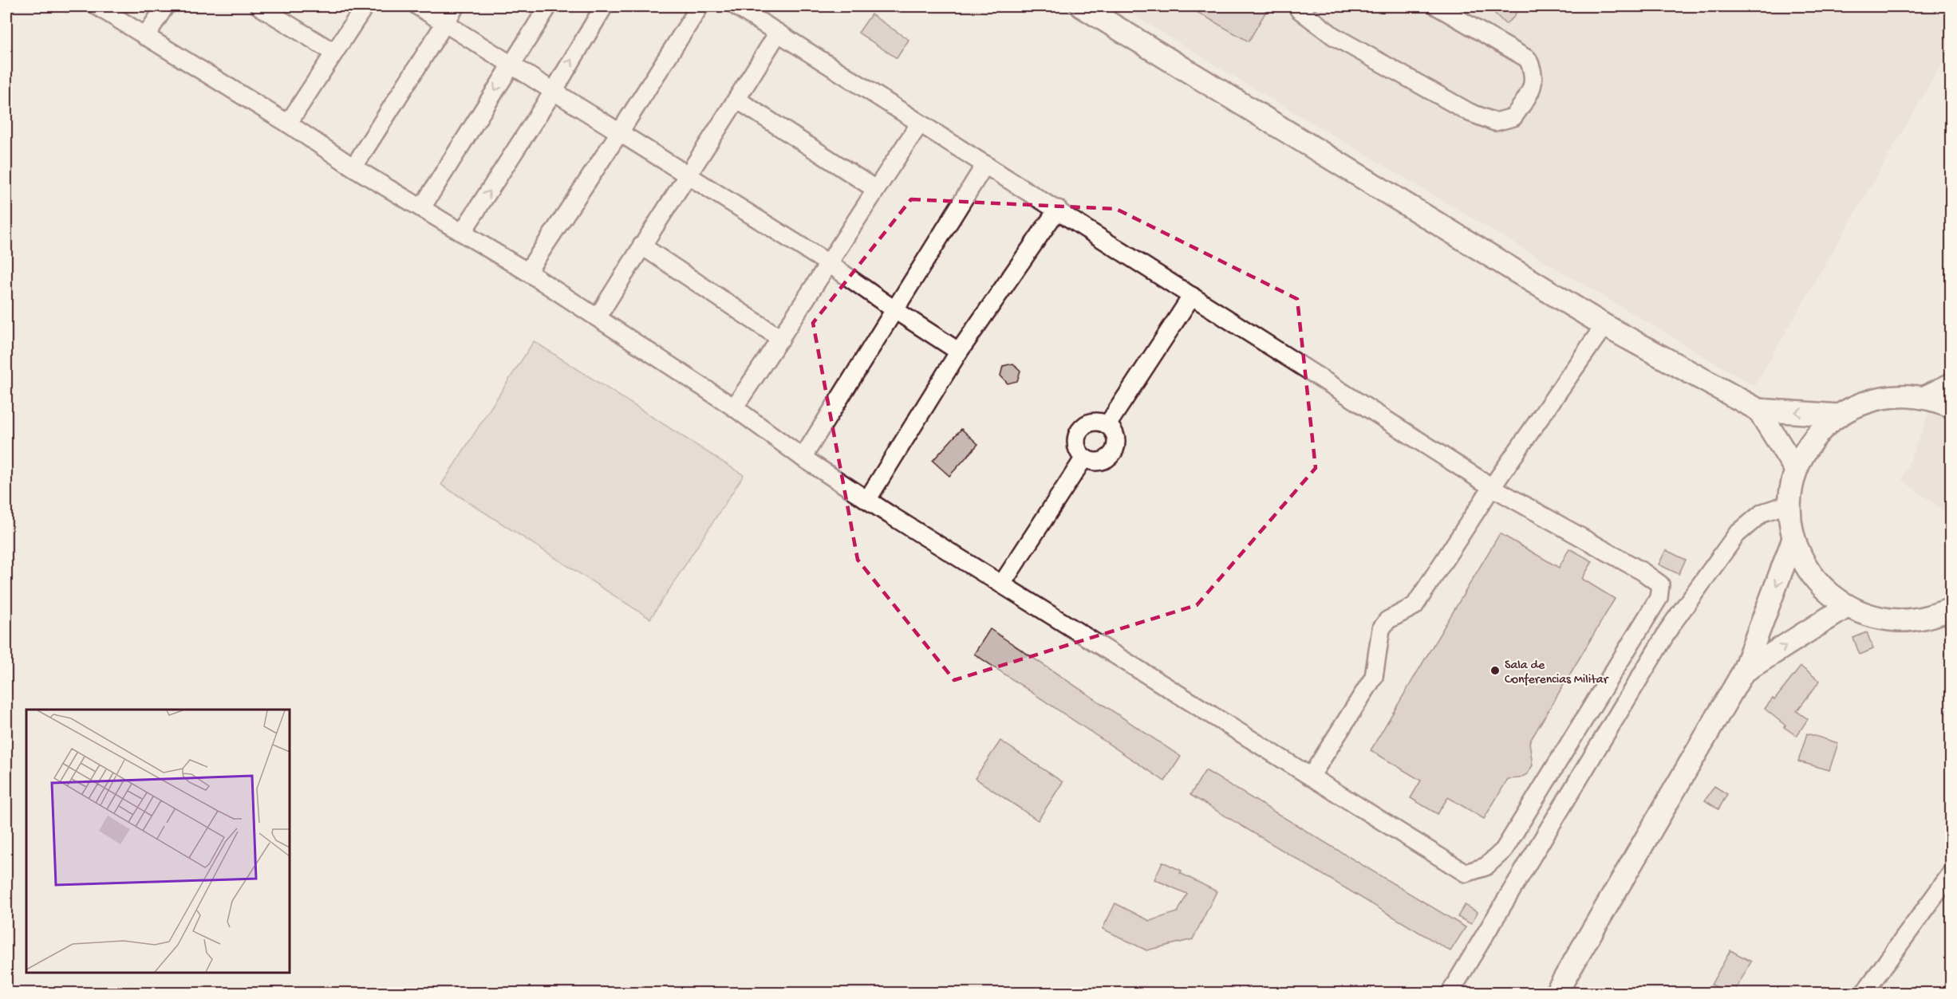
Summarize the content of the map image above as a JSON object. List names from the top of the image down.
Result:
{
  "places": ["Sala de Conferencias Militar"]
}
